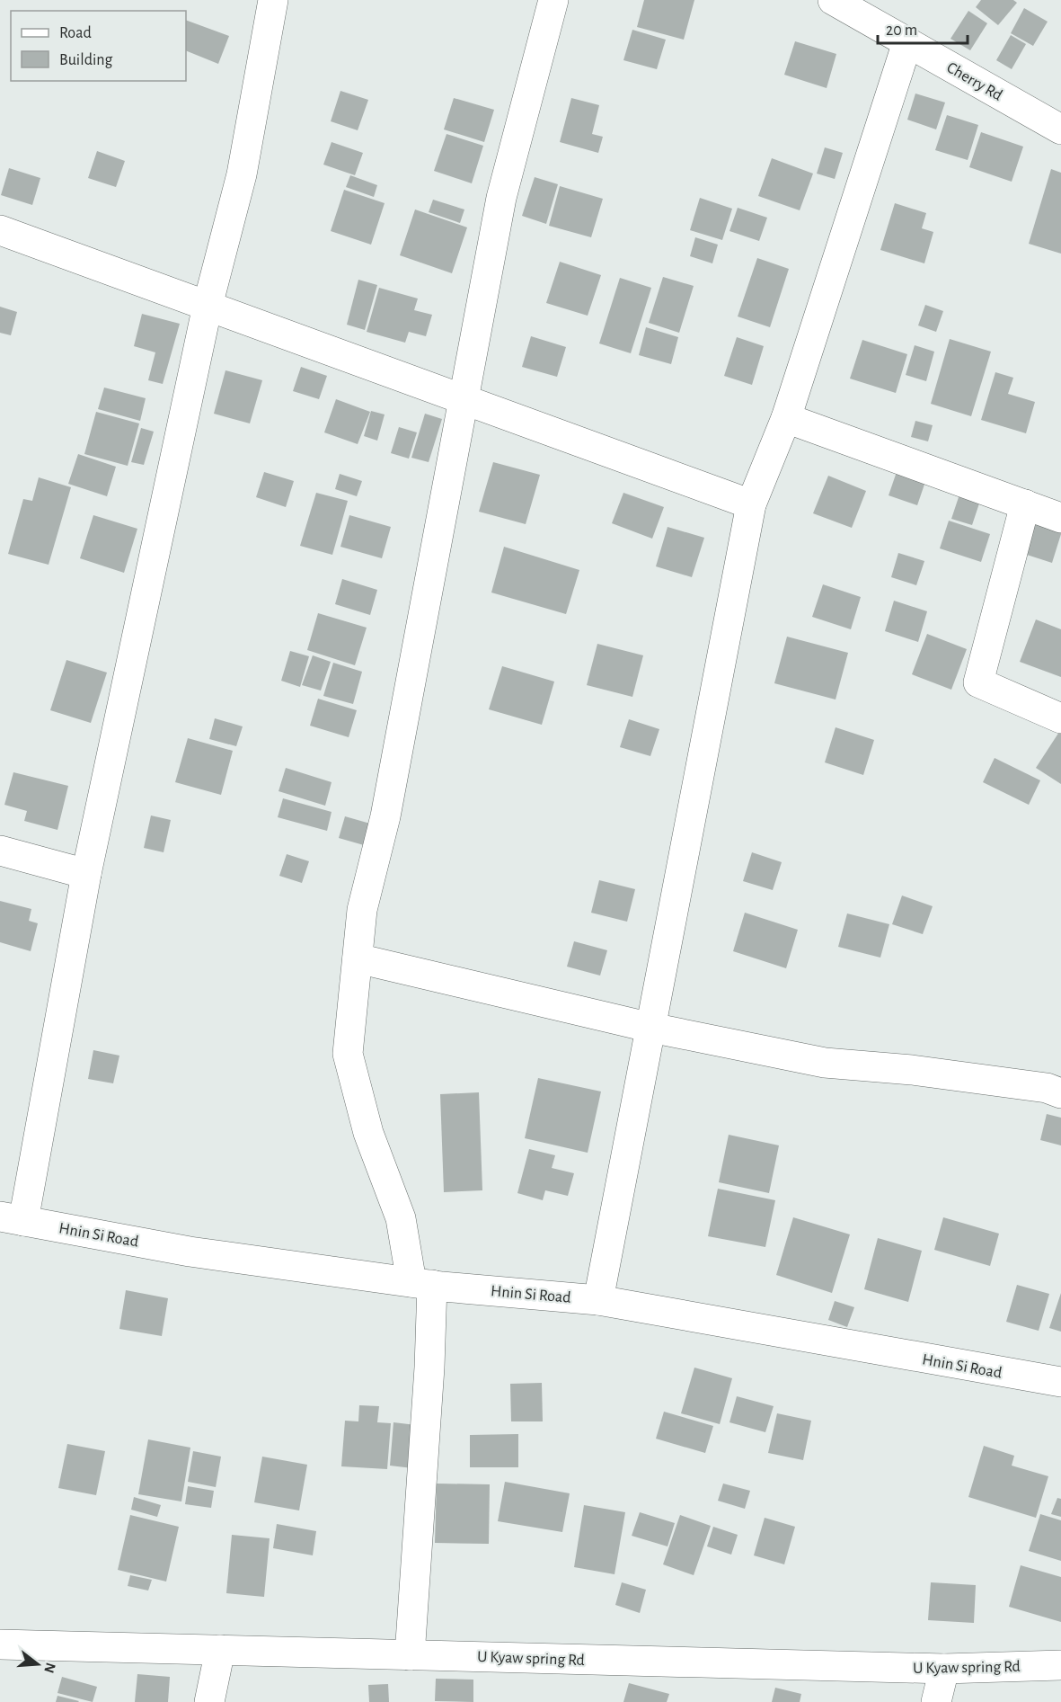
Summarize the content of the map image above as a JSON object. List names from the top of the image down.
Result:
{
  "streets": {
    "street": ["Cherry Rd", "Hnin Si Road", "U Kyaw spring Rd"]
  },
  "legend": ["Road", "Building"],
  "scale_bar": "20 m",
  "north": "right"
}
